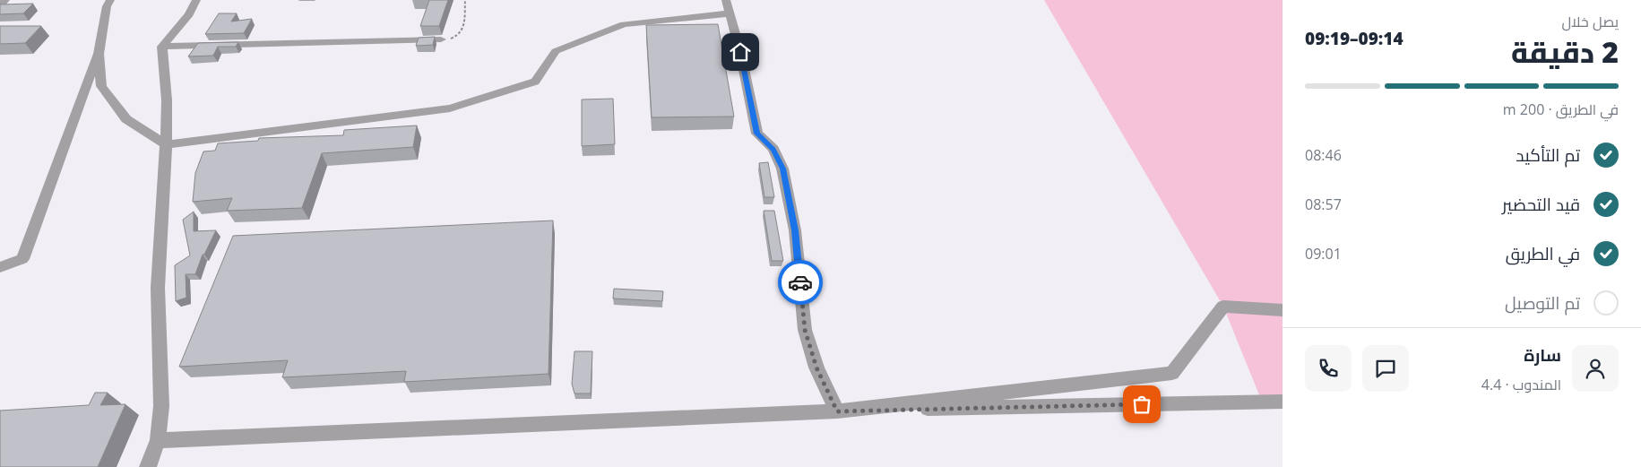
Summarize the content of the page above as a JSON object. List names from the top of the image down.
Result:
{
  "page": {
    "heading": ["2 دقيقة", "يصل خلال", "09:14–09:19"],
    "panel": ["سارة", "المندوب · 4.4"],
    "bar": "في الطريق · 200 m",
    "list": [
      ["تم التأكيد", "08:46"],
      ["قيد التحضير", "08:57"],
      ["في الطريق", "09:01"],
      "تم التوصيل"
    ]
  }
}
